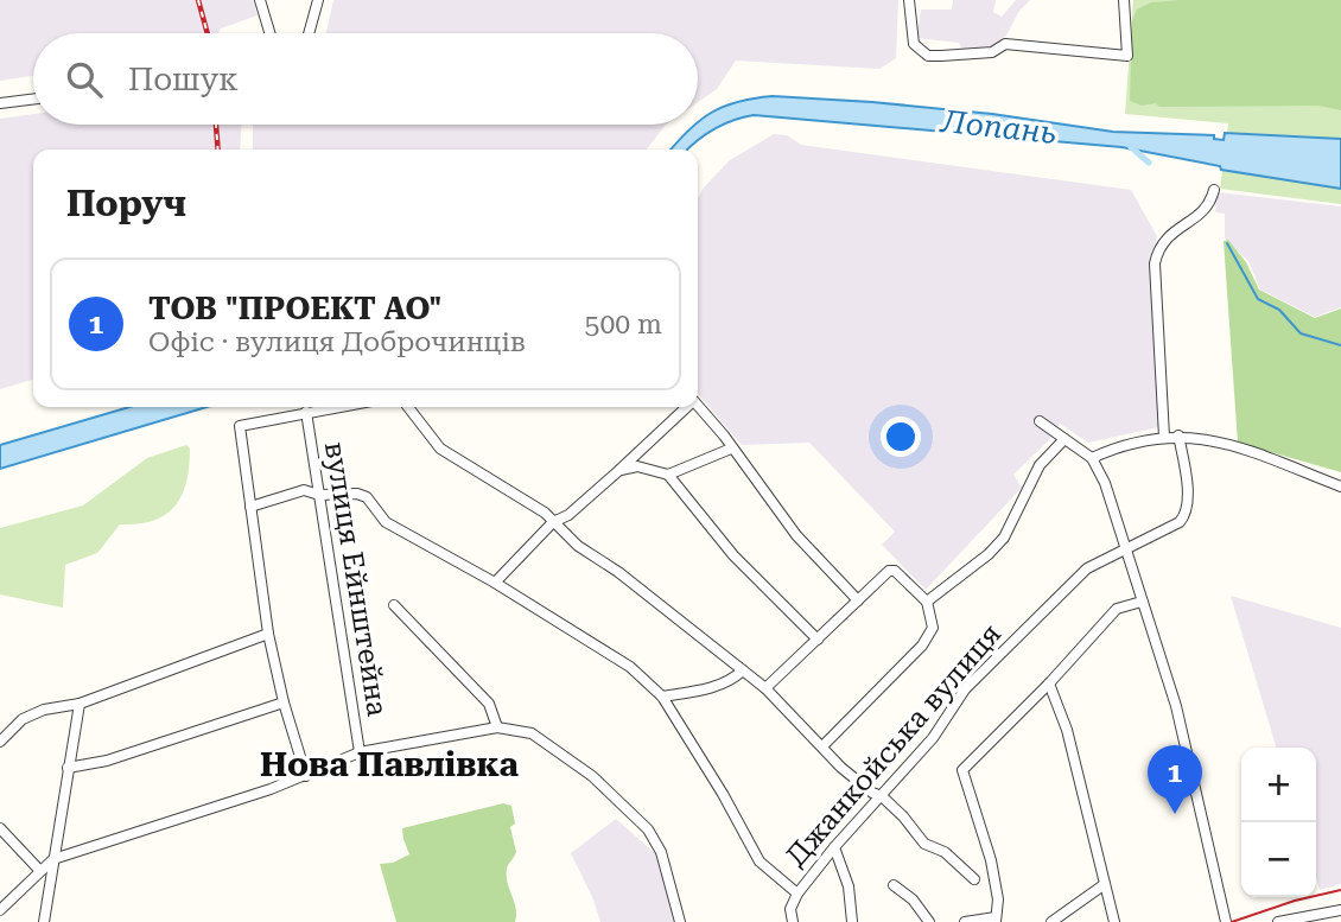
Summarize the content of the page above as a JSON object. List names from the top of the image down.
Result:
{
  "streets": {
    "street": ["вулиця Ейнштейна", "Джанкойська вулиця"]
  },
  "districts": ["Нова Павлівка"],
  "water": ["Лопань"],
  "page": {
    "search": "Пошук",
    "heading": "Поруч",
    "list": [
      {
        "mark": "1",
        "name": "ТОВ \"ПРОЕКТ АО\"",
        "note": "Офіс · вулиця Доброчинців",
        "value": "500 m"
      }
    ],
    "pins": "1",
    "map_buttons": ["+", "−"]
  }
}
